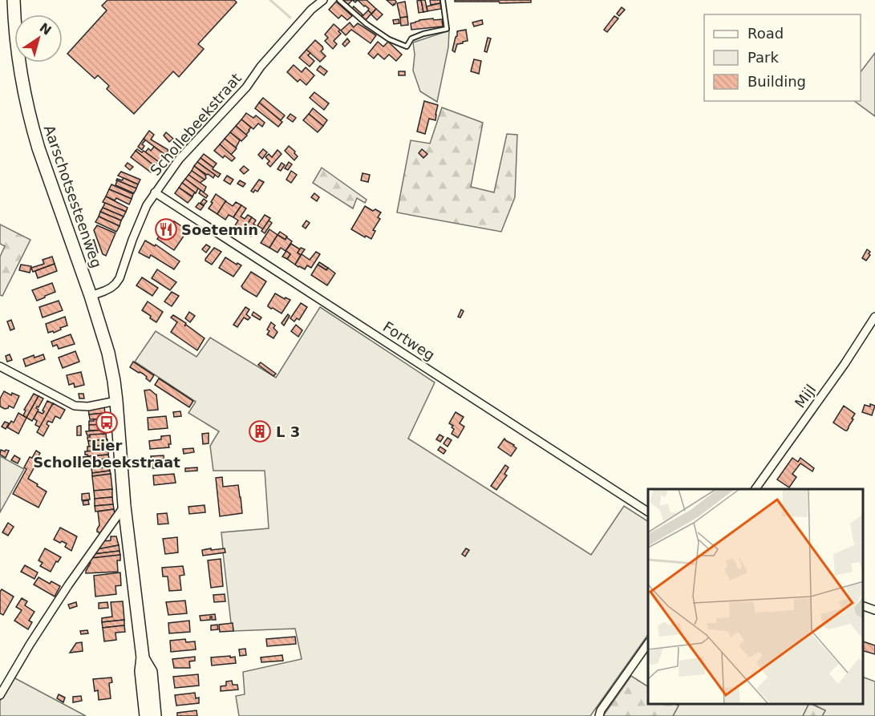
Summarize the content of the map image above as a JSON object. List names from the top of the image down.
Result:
{
  "streets": {
    "main road": ["Aarschotsesteenweg"],
    "street": ["Schollebeekstraat", "Fortweg", "Mijl"]
  },
  "crossings": [
    ["Schollebeekstraat", "Aarschotsesteenweg"],
    ["Schollebeekstraat", "Fortweg"]
  ],
  "places": {
    "restaurant": ["Soetemin"],
    "bus stop": ["Lier Schollebeekstraat"],
    "building": ["L 3"]
  },
  "legend": ["Road", "Park", "Building"],
  "north": "top right"
}
